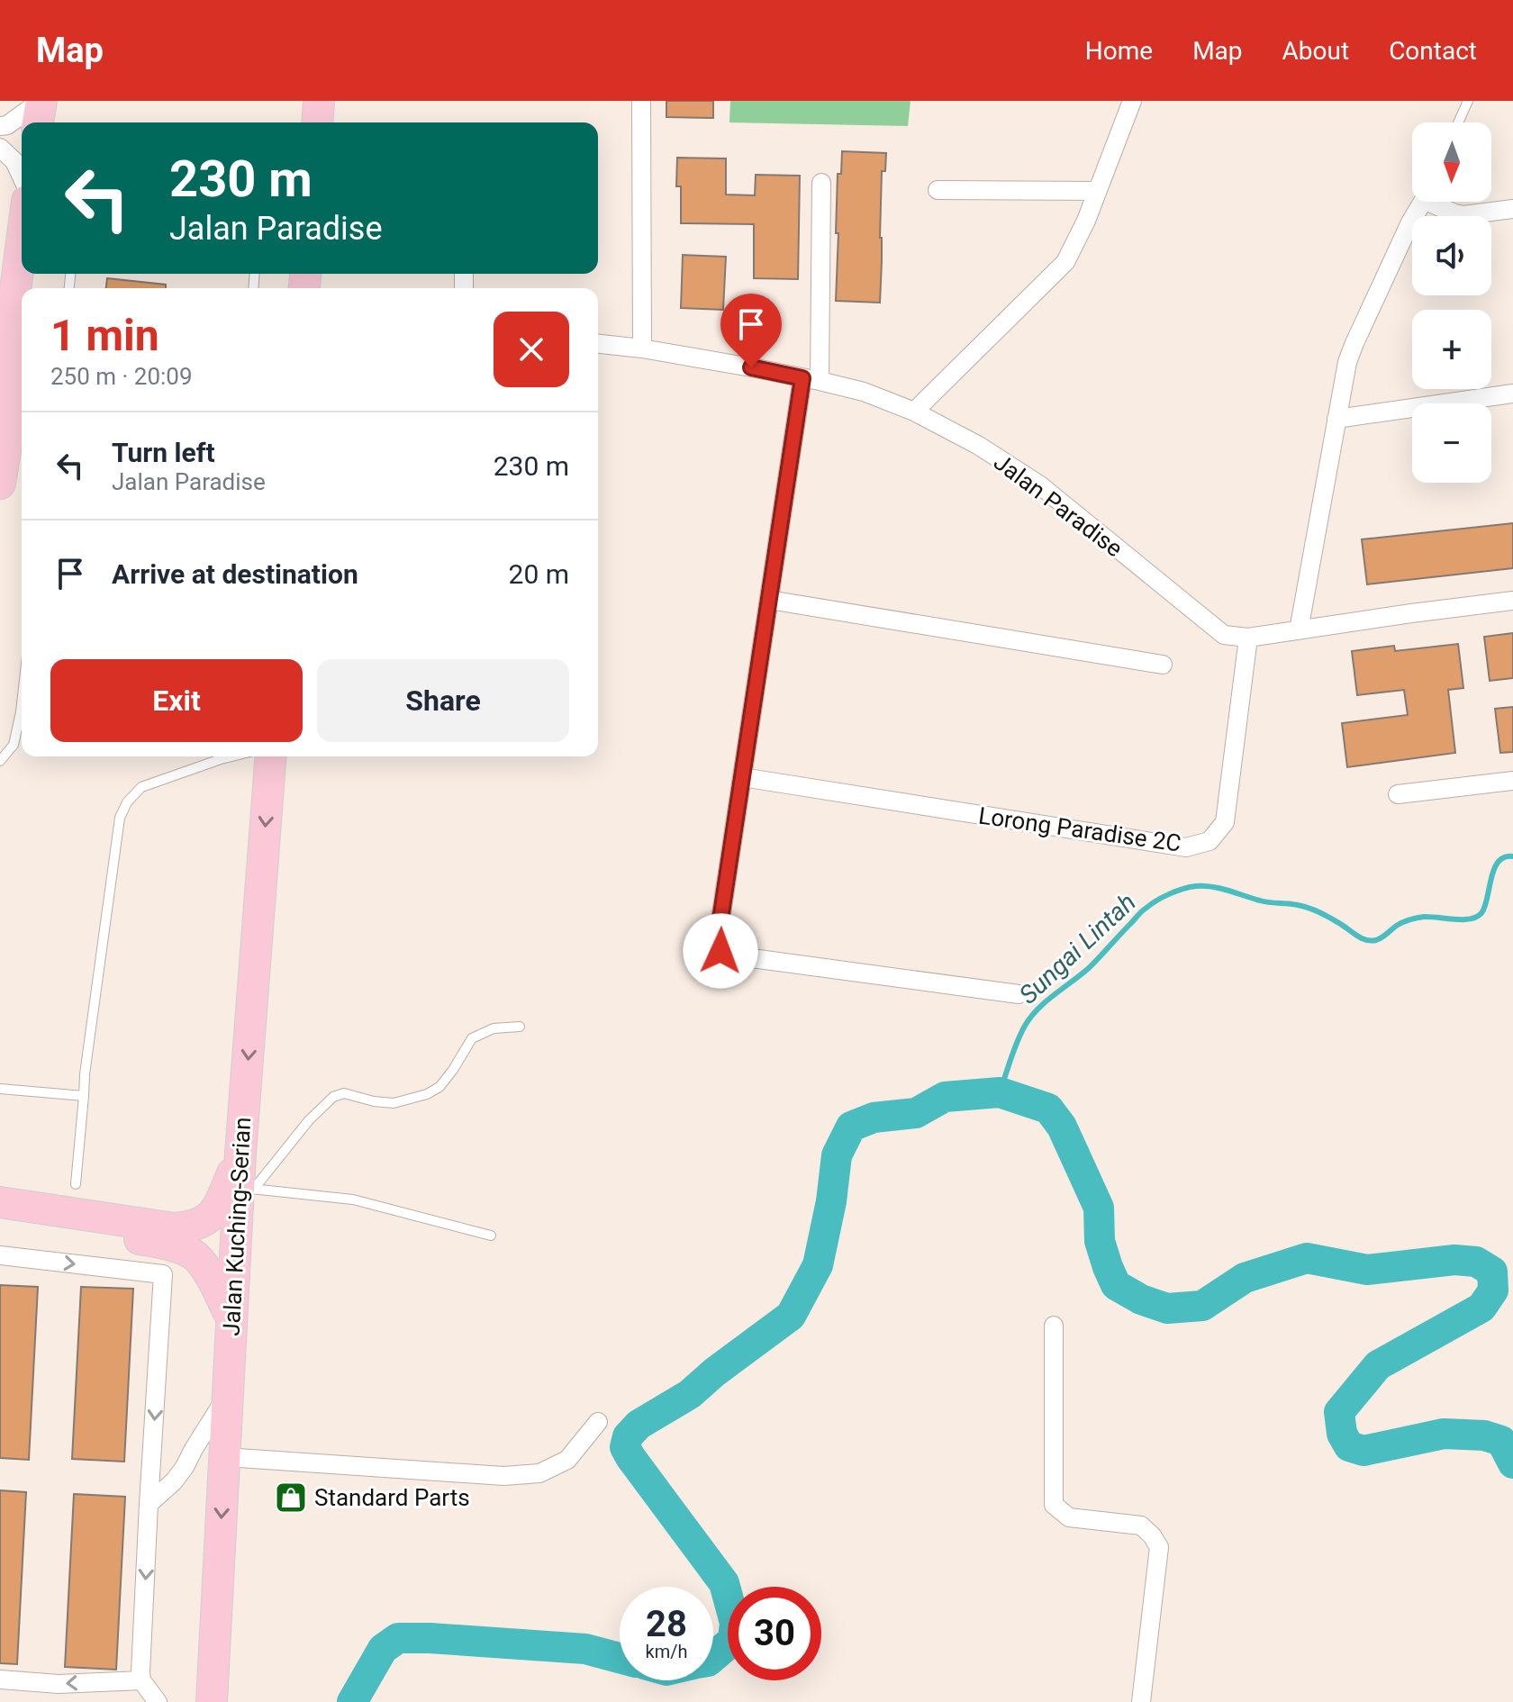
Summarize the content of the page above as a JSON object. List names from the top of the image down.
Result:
{
  "streets": {
    "highway": ["Jalan Kuching-Serian"],
    "street": ["Jalan Paradise", "Lorong Paradise 2C"]
  },
  "crossings": [
    ["Jalan Paradise", "Lorong Paradise 2C"]
  ],
  "one_way": ["Jalan Kuching-Serian"],
  "water": ["Sungai Lintah"],
  "places": {
    "shop": ["Standard Parts"]
  },
  "north": "bottom",
  "page": {
    "header": "Map",
    "nav": [
      "Home",
      "Map",
      "About",
      "Contact"
    ],
    "map_buttons": ["+", "−"],
    "turn": ["230 m", "Jalan Paradise"],
    "heading": ["1 min", "250 m · 20:09"],
    "list": [
      {
        "name": "Turn left",
        "note": "Jalan Paradise",
        "value": "230 m"
      },
      {
        "name": "Arrive at destination",
        "value": "20 m"
      }
    ],
    "buttons": ["Exit", "Share"],
    "speed": "28 km/h",
    "limit": "30"
  }
}
